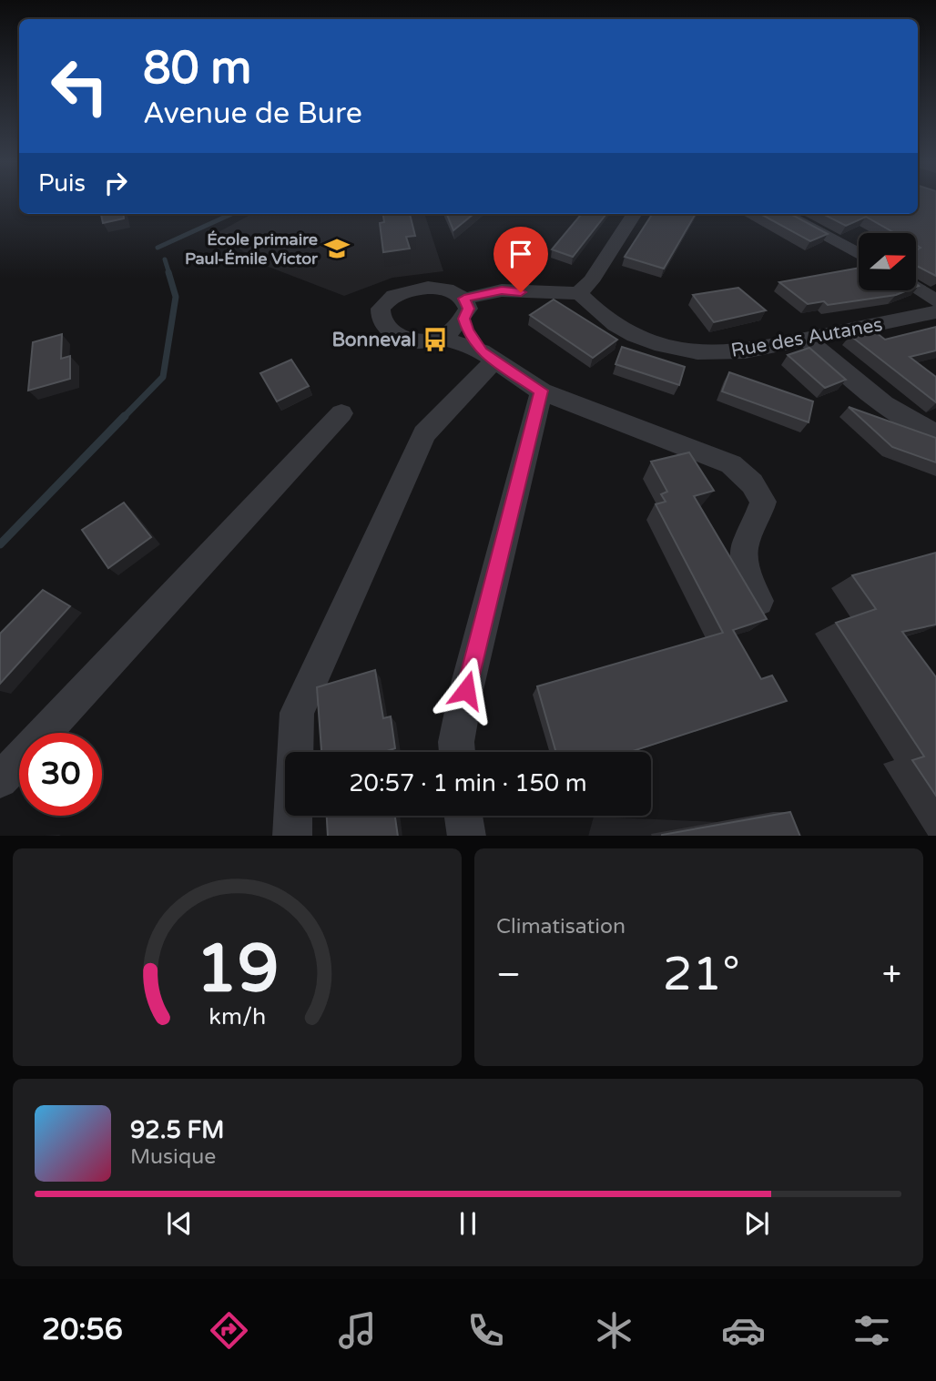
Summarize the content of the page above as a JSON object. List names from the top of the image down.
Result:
{
  "streets": {
    "street": ["Rue des Autanes"]
  },
  "places": {
    "school or university": ["École primaire Paul-Émile Victor"],
    "bus stop": ["Bonneval"]
  },
  "north": "right",
  "page": {
    "turn": ["80 m", "Avenue de Bure"],
    "then": "Puis",
    "limit": "30",
    "trip": "20:57 · 1 min · 150 m",
    "tile": "Climatisation",
    "heat": ["−", "21°", "+"],
    "song": ["92.5 FM", "Musique"],
    "tabs": "20:56",
    "gauge": ["19", "km/h"]
  }
}
